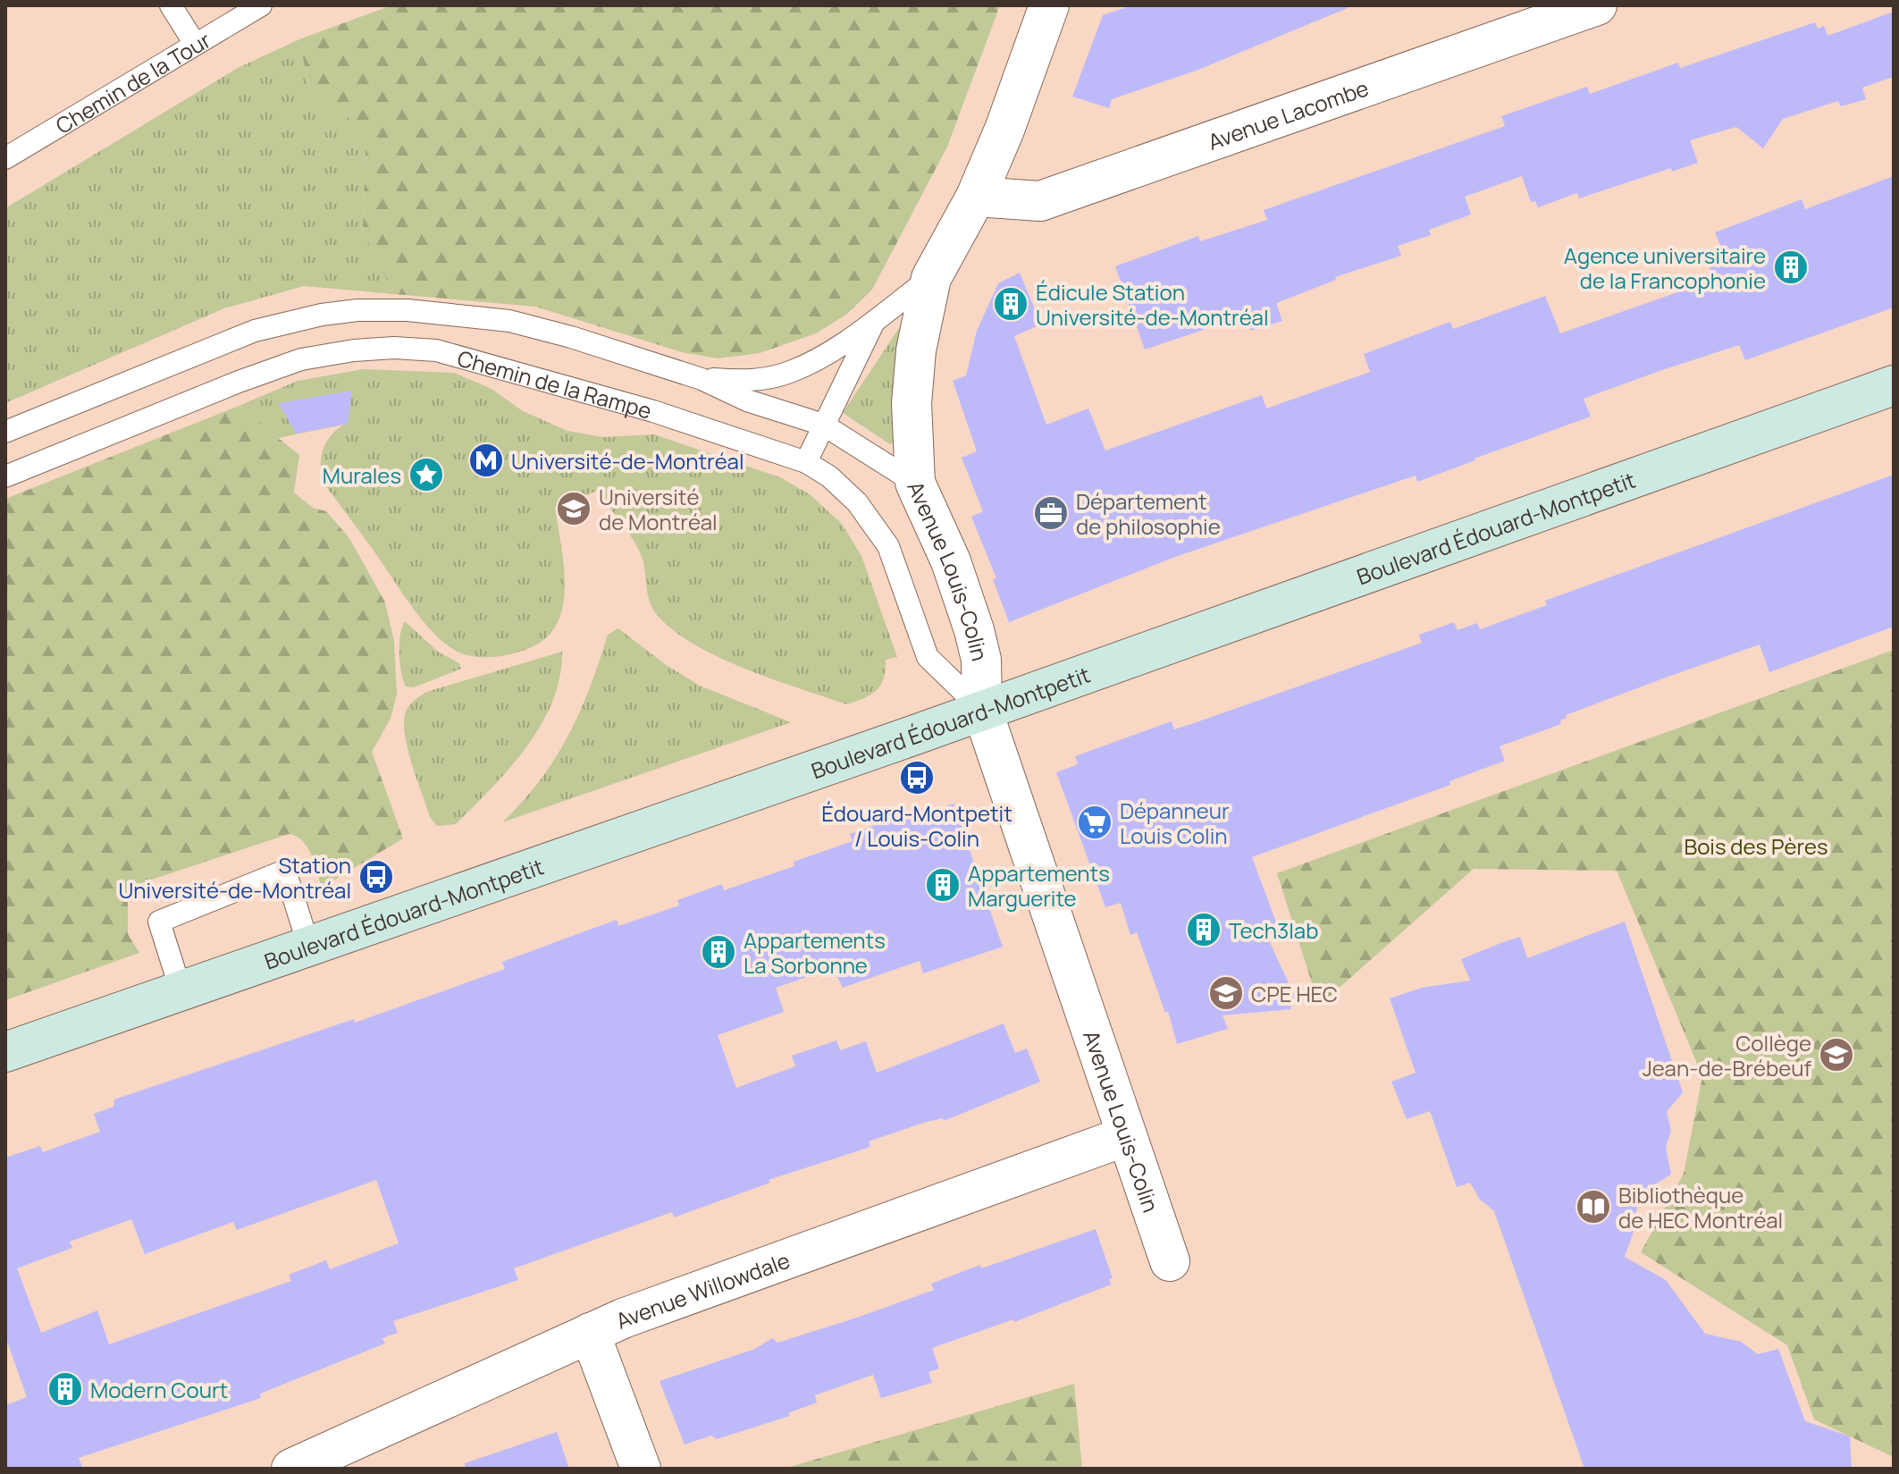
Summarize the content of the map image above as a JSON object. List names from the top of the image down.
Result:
{
  "streets": {
    "street": [
      "Avenue Lacombe",
      "Boulevard Édouard-Montpetit",
      "Avenue Louis-Colin",
      "Avenue Willowdale"
    ],
    "lane": ["Chemin de la Tour", "Chemin de la Rampe"]
  },
  "crossings": [
    ["Avenue Lacombe", "Avenue Louis-Colin"],
    ["Chemin de la Rampe", "Boulevard Édouard-Montpetit"],
    ["Chemin de la Rampe", "Avenue Louis-Colin"],
    ["Boulevard Édouard-Montpetit", "Avenue Louis-Colin"],
    ["Avenue Louis-Colin", "Avenue Willowdale"]
  ],
  "parks": ["Bois des Pères"],
  "places": {
    "building": [
      "Agence universitaire de la Francophonie",
      "Édicule Station Université-de-Montréal",
      "Appartements Marguerite",
      "Tech3lab",
      "Appartements La Sorbonne",
      "Modern Court"
    ],
    "metro station": ["Université-de-Montréal"],
    "place": ["Murales"],
    "school or university": ["Université de Montréal", "CPE HEC", "Collège Jean-de-Brébeuf"],
    "office": ["Département de philosophie"],
    "bus stop": ["Édouard-Montpetit / Louis-Colin", "Station Université-de-Montréal"],
    "supermarket": ["Dépanneur Louis Colin"],
    "library": ["Bibliothèque de HEC Montréal"]
  }
}
